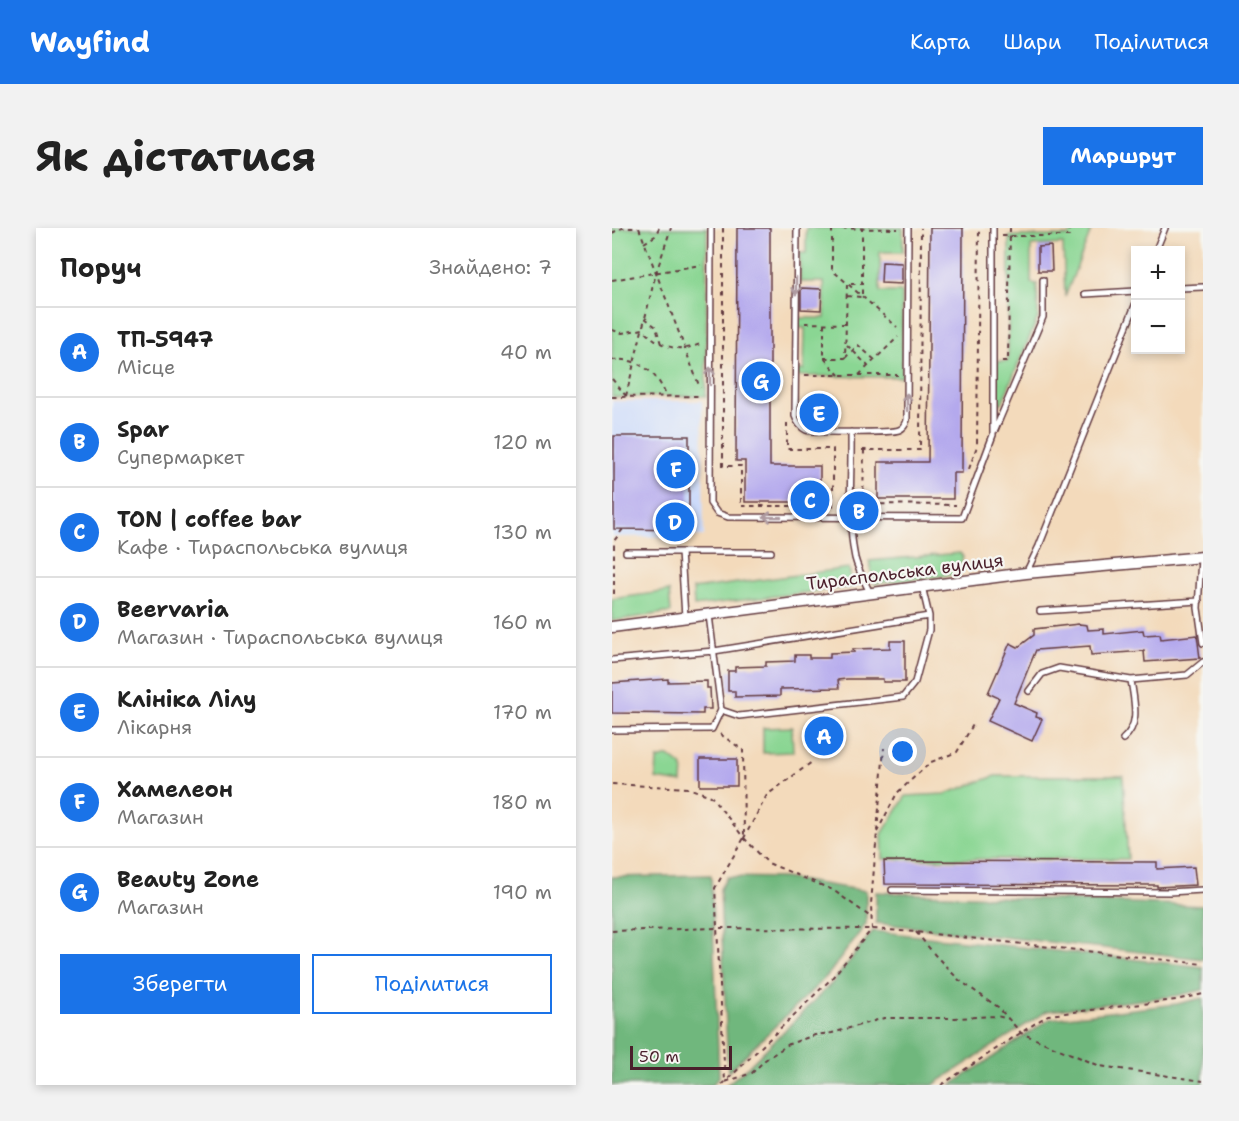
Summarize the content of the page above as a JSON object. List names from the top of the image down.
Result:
{
  "streets": {
    "street": ["Тираспольська вулиця"]
  },
  "scale_bar": "50 m",
  "page": {
    "header": "Wayfind",
    "nav": ["Карта", "Шари", "Поділитися"],
    "buttons": [
      "Маршрут",
      ["Зберегти", "Поділитися"]
    ],
    "title": "Як дістатися",
    "heading": ["Поруч", "Знайдено: 7"],
    "map_buttons": ["+", "−"],
    "list": [
      {
        "mark": "A",
        "name": "ТП-5947",
        "note": "Місце",
        "value": "40 m"
      },
      {
        "mark": "B",
        "name": "Spar",
        "note": "Супермаркет",
        "value": "120 m"
      },
      {
        "mark": "C",
        "name": "TON | coffee bar",
        "note": "Кафе · Тираспольська вулиця",
        "value": "130 m"
      },
      {
        "mark": "D",
        "name": "Beervaria",
        "note": "Магазин · Тираспольська вулиця",
        "value": "160 m"
      },
      {
        "mark": "E",
        "name": "Клініка Лілу",
        "note": "Лікарня",
        "value": "170 m"
      },
      {
        "mark": "F",
        "name": "Хамелеон",
        "note": "Магазин",
        "value": "180 m"
      },
      {
        "mark": "G",
        "name": "Beauty Zone",
        "note": "Магазин",
        "value": "190 m"
      }
    ],
    "pins": [
      "G",
      "E",
      "F",
      "C",
      "B",
      "D",
      "A"
    ],
    "scale": "50 m"
  }
}
